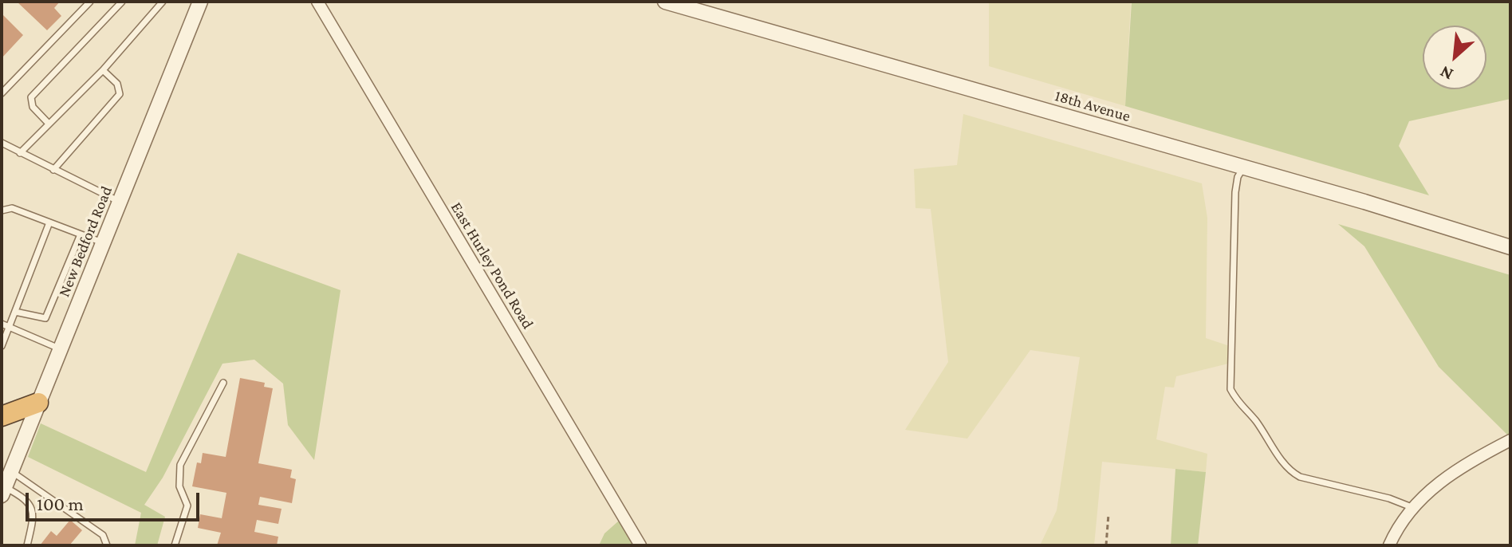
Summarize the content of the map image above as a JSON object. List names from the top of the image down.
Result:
{
  "streets": {
    "street": ["18th Avenue", "New Bedford Road", "East Hurley Pond Road"]
  },
  "scale_bar": "100 m",
  "north": "bottom left"
}
